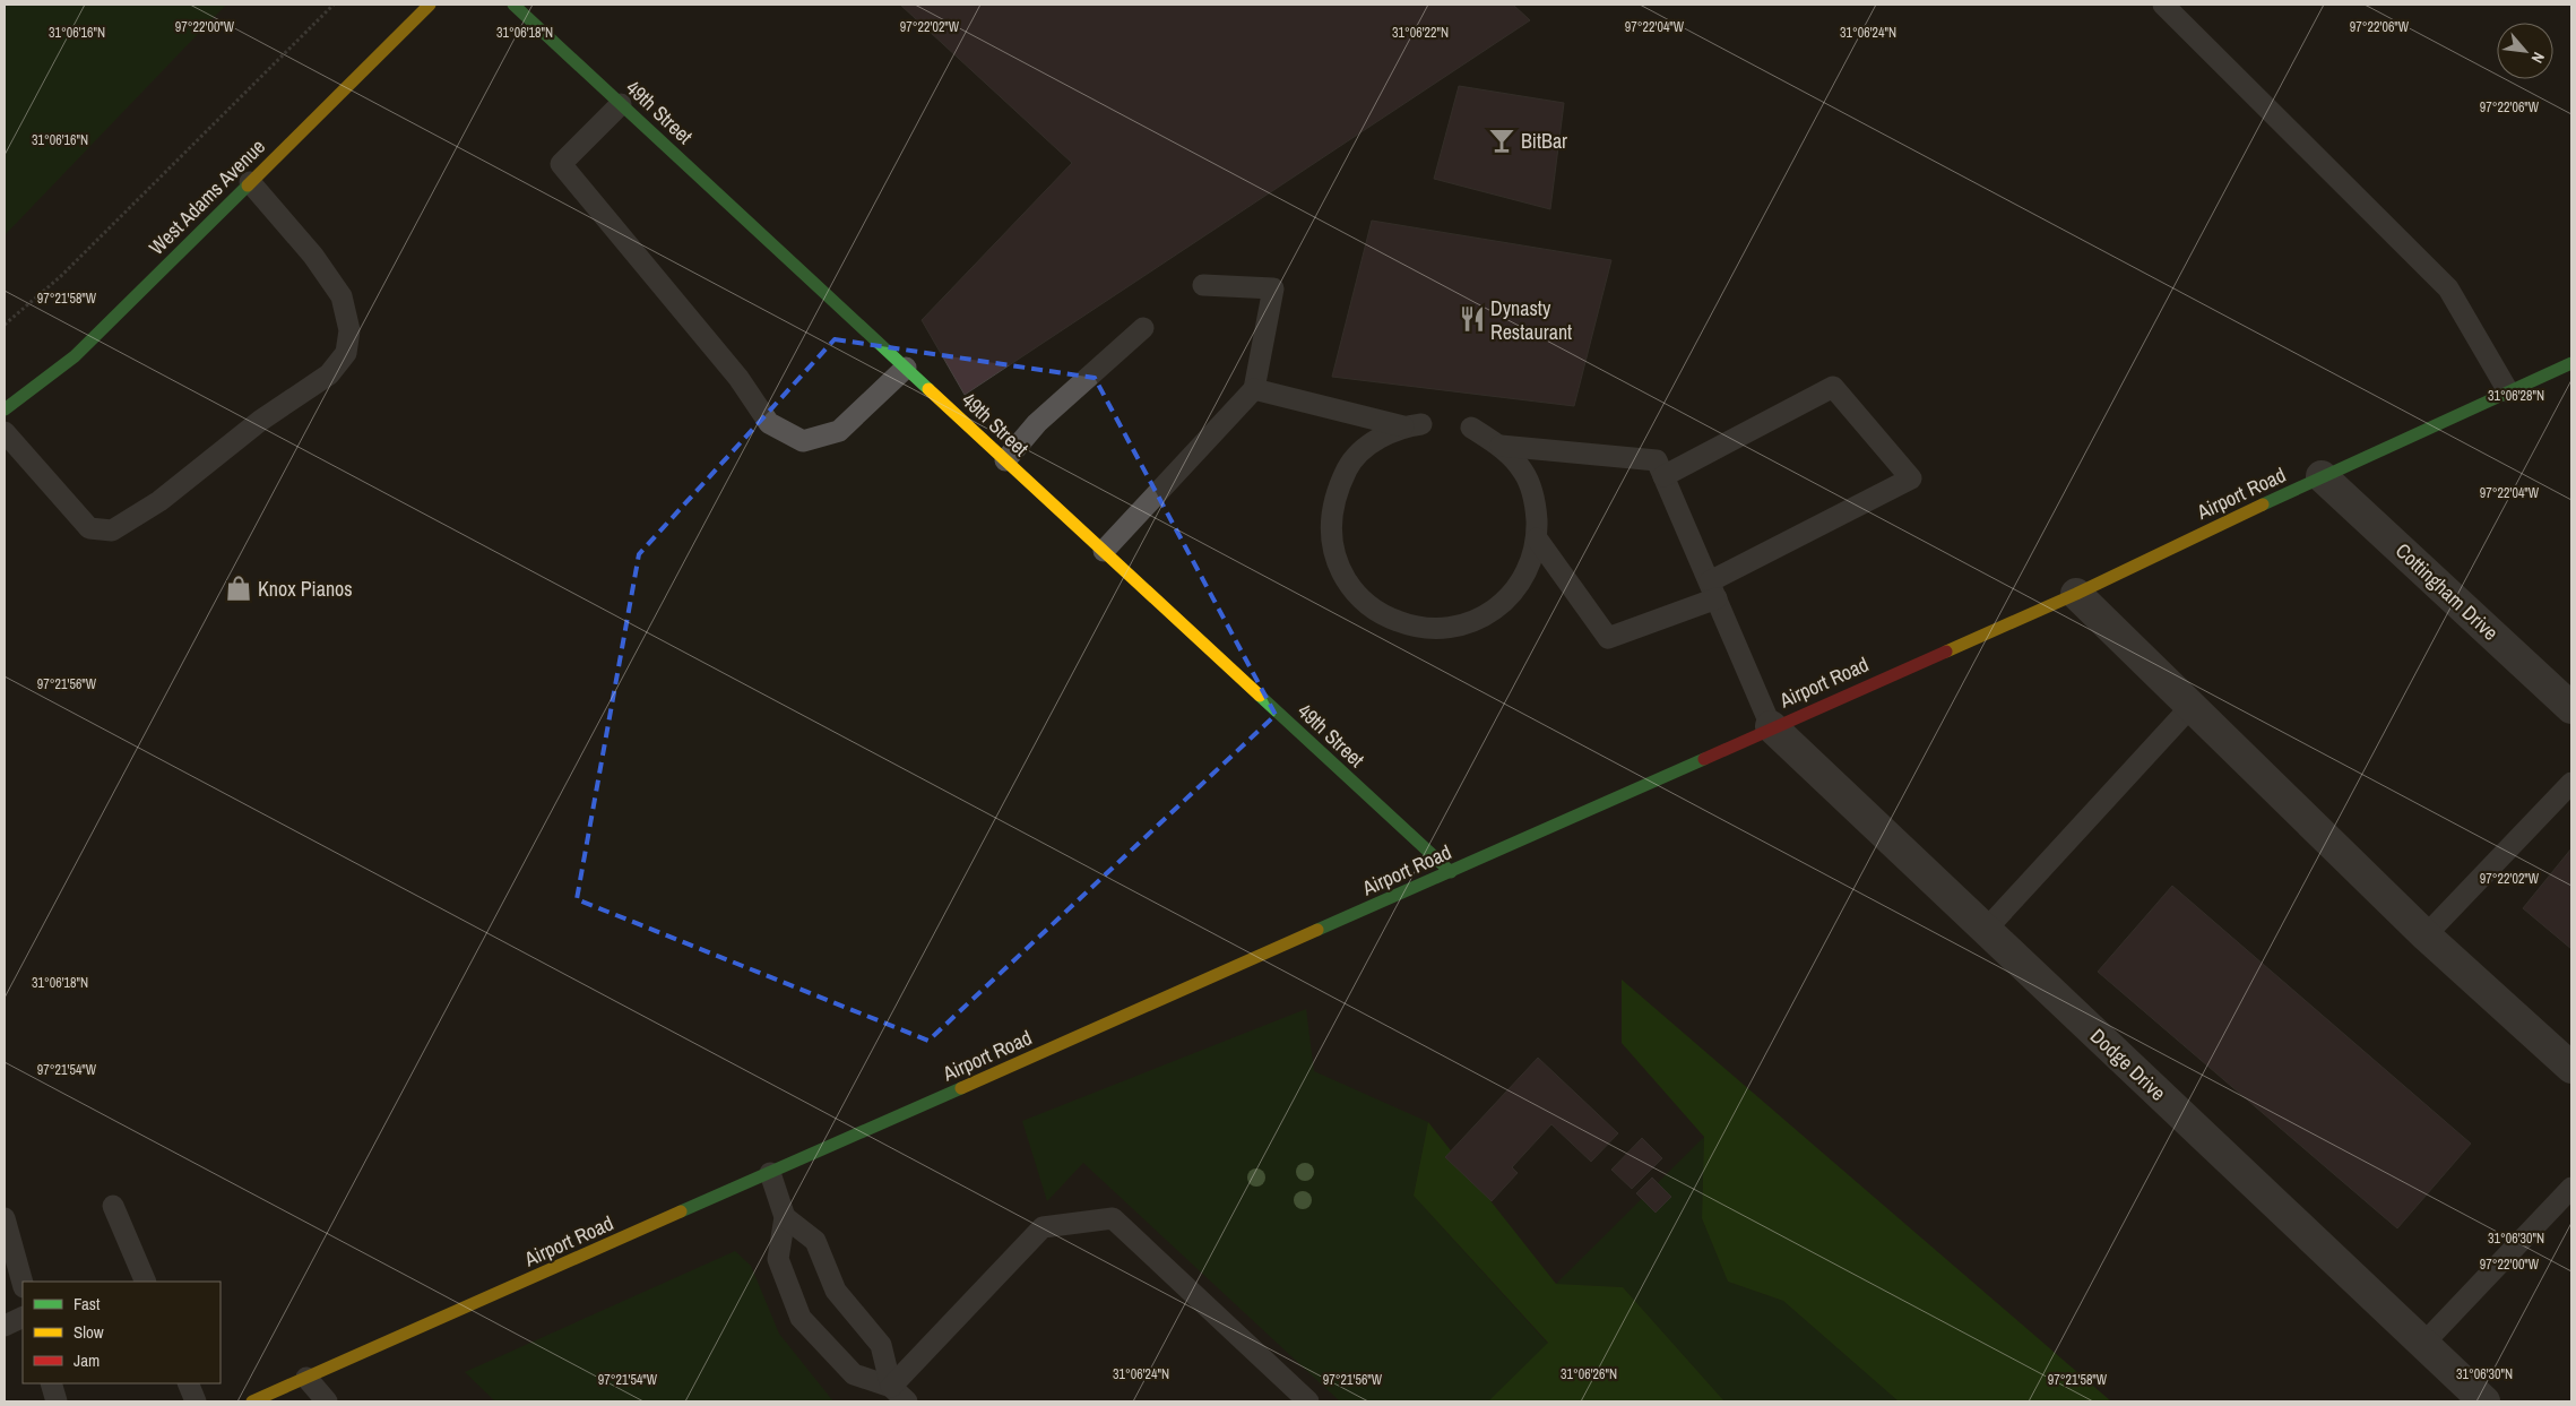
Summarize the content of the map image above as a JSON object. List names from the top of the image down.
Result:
{
  "streets": {
    "main road": ["49th Street", "West Adams Avenue", "Airport Road"],
    "street": ["Cottingham Drive", "Dodge Drive"]
  },
  "crossings": [
    ["49th Street", "Airport Road"],
    ["Airport Road", "Cottingham Drive"],
    ["Airport Road", "Dodge Drive"]
  ],
  "places": {
    "bar": ["BitBar"],
    "restaurant": ["Dynasty Restaurant"],
    "shop": ["Knox Pianos"]
  },
  "legend": ["Fast", "Slow", "Jam"],
  "north": "bottom right",
  "coordinates": [
    "97°22'02\"W",
    "97°22'04\"W",
    "97°22'00\"W",
    "97°22'06\"W",
    "31°06'16\"N",
    "31°06'18\"N",
    "31°06'22\"N",
    "31°06'24\"N",
    "97°21'58\"W",
    "31°06'28\"N",
    "97°21'56\"W",
    "97°21'54\"W",
    "31°06'30\"N",
    "31°06'26\"N"
  ]
}
